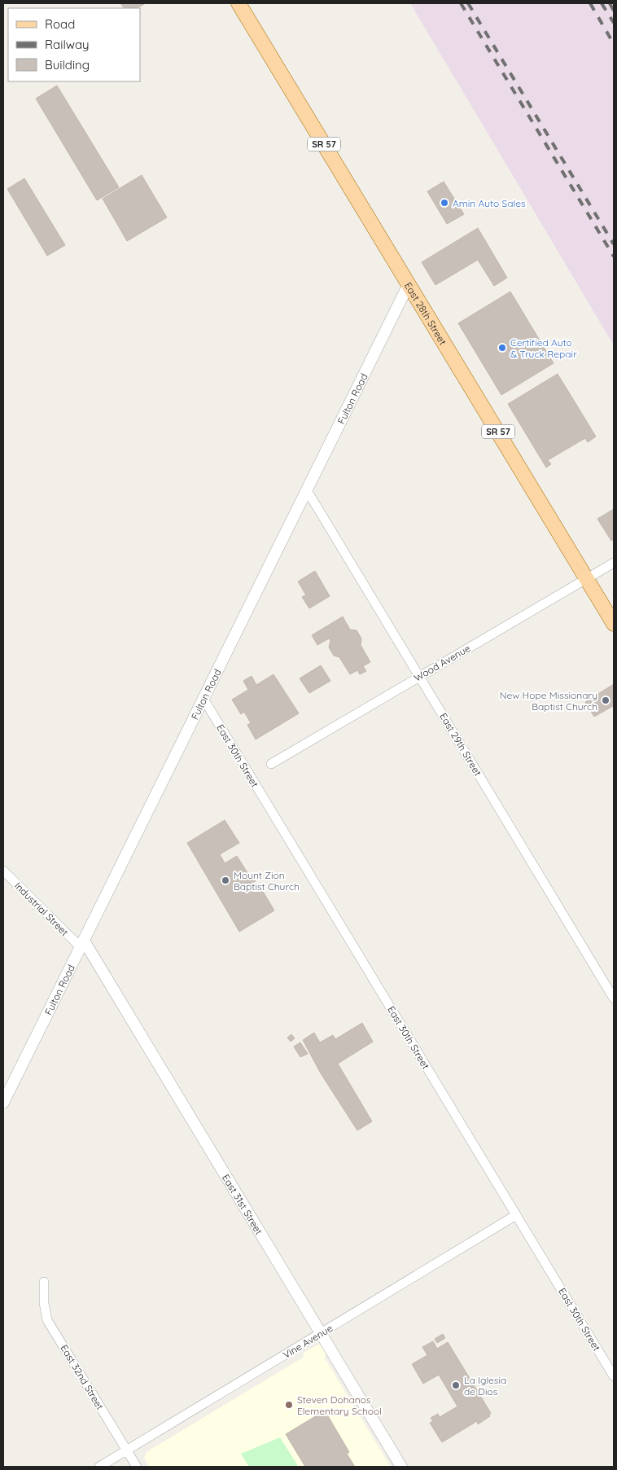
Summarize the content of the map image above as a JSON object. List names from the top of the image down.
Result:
{
  "streets": {
    "main road": ["SR 57", "East 28th Street"],
    "street": [
      "Fulton Road",
      "Wood Avenue",
      "East 29th Street",
      "East 30th Street",
      "Industrial Street",
      "East 31st Street",
      "Vine Avenue",
      "East 32nd Street"
    ]
  },
  "crossings": [
    ["East 28th Street", "Fulton Road"],
    ["East 28th Street", "Wood Avenue"],
    ["Fulton Road", "East 29th Street"],
    ["Fulton Road", "East 30th Street"],
    ["Fulton Road", "Industrial Street"],
    ["Fulton Road", "East 31st Street"],
    ["Wood Avenue", "East 29th Street"],
    ["East 30th Street", "Vine Avenue"],
    ["Industrial Street", "East 31st Street"],
    ["East 31st Street", "Vine Avenue"],
    ["Vine Avenue", "East 32nd Street"]
  ],
  "places": [
    "Amin Auto Sales",
    "Certified Auto & Truck Repair",
    "New Hope Missionary Baptist Church",
    "Mount Zion Baptist Church",
    "La Iglesia de Dios",
    "Steven Dohanos Elementary School"
  ],
  "legend": ["Road", "Railway", "Building"]
}
